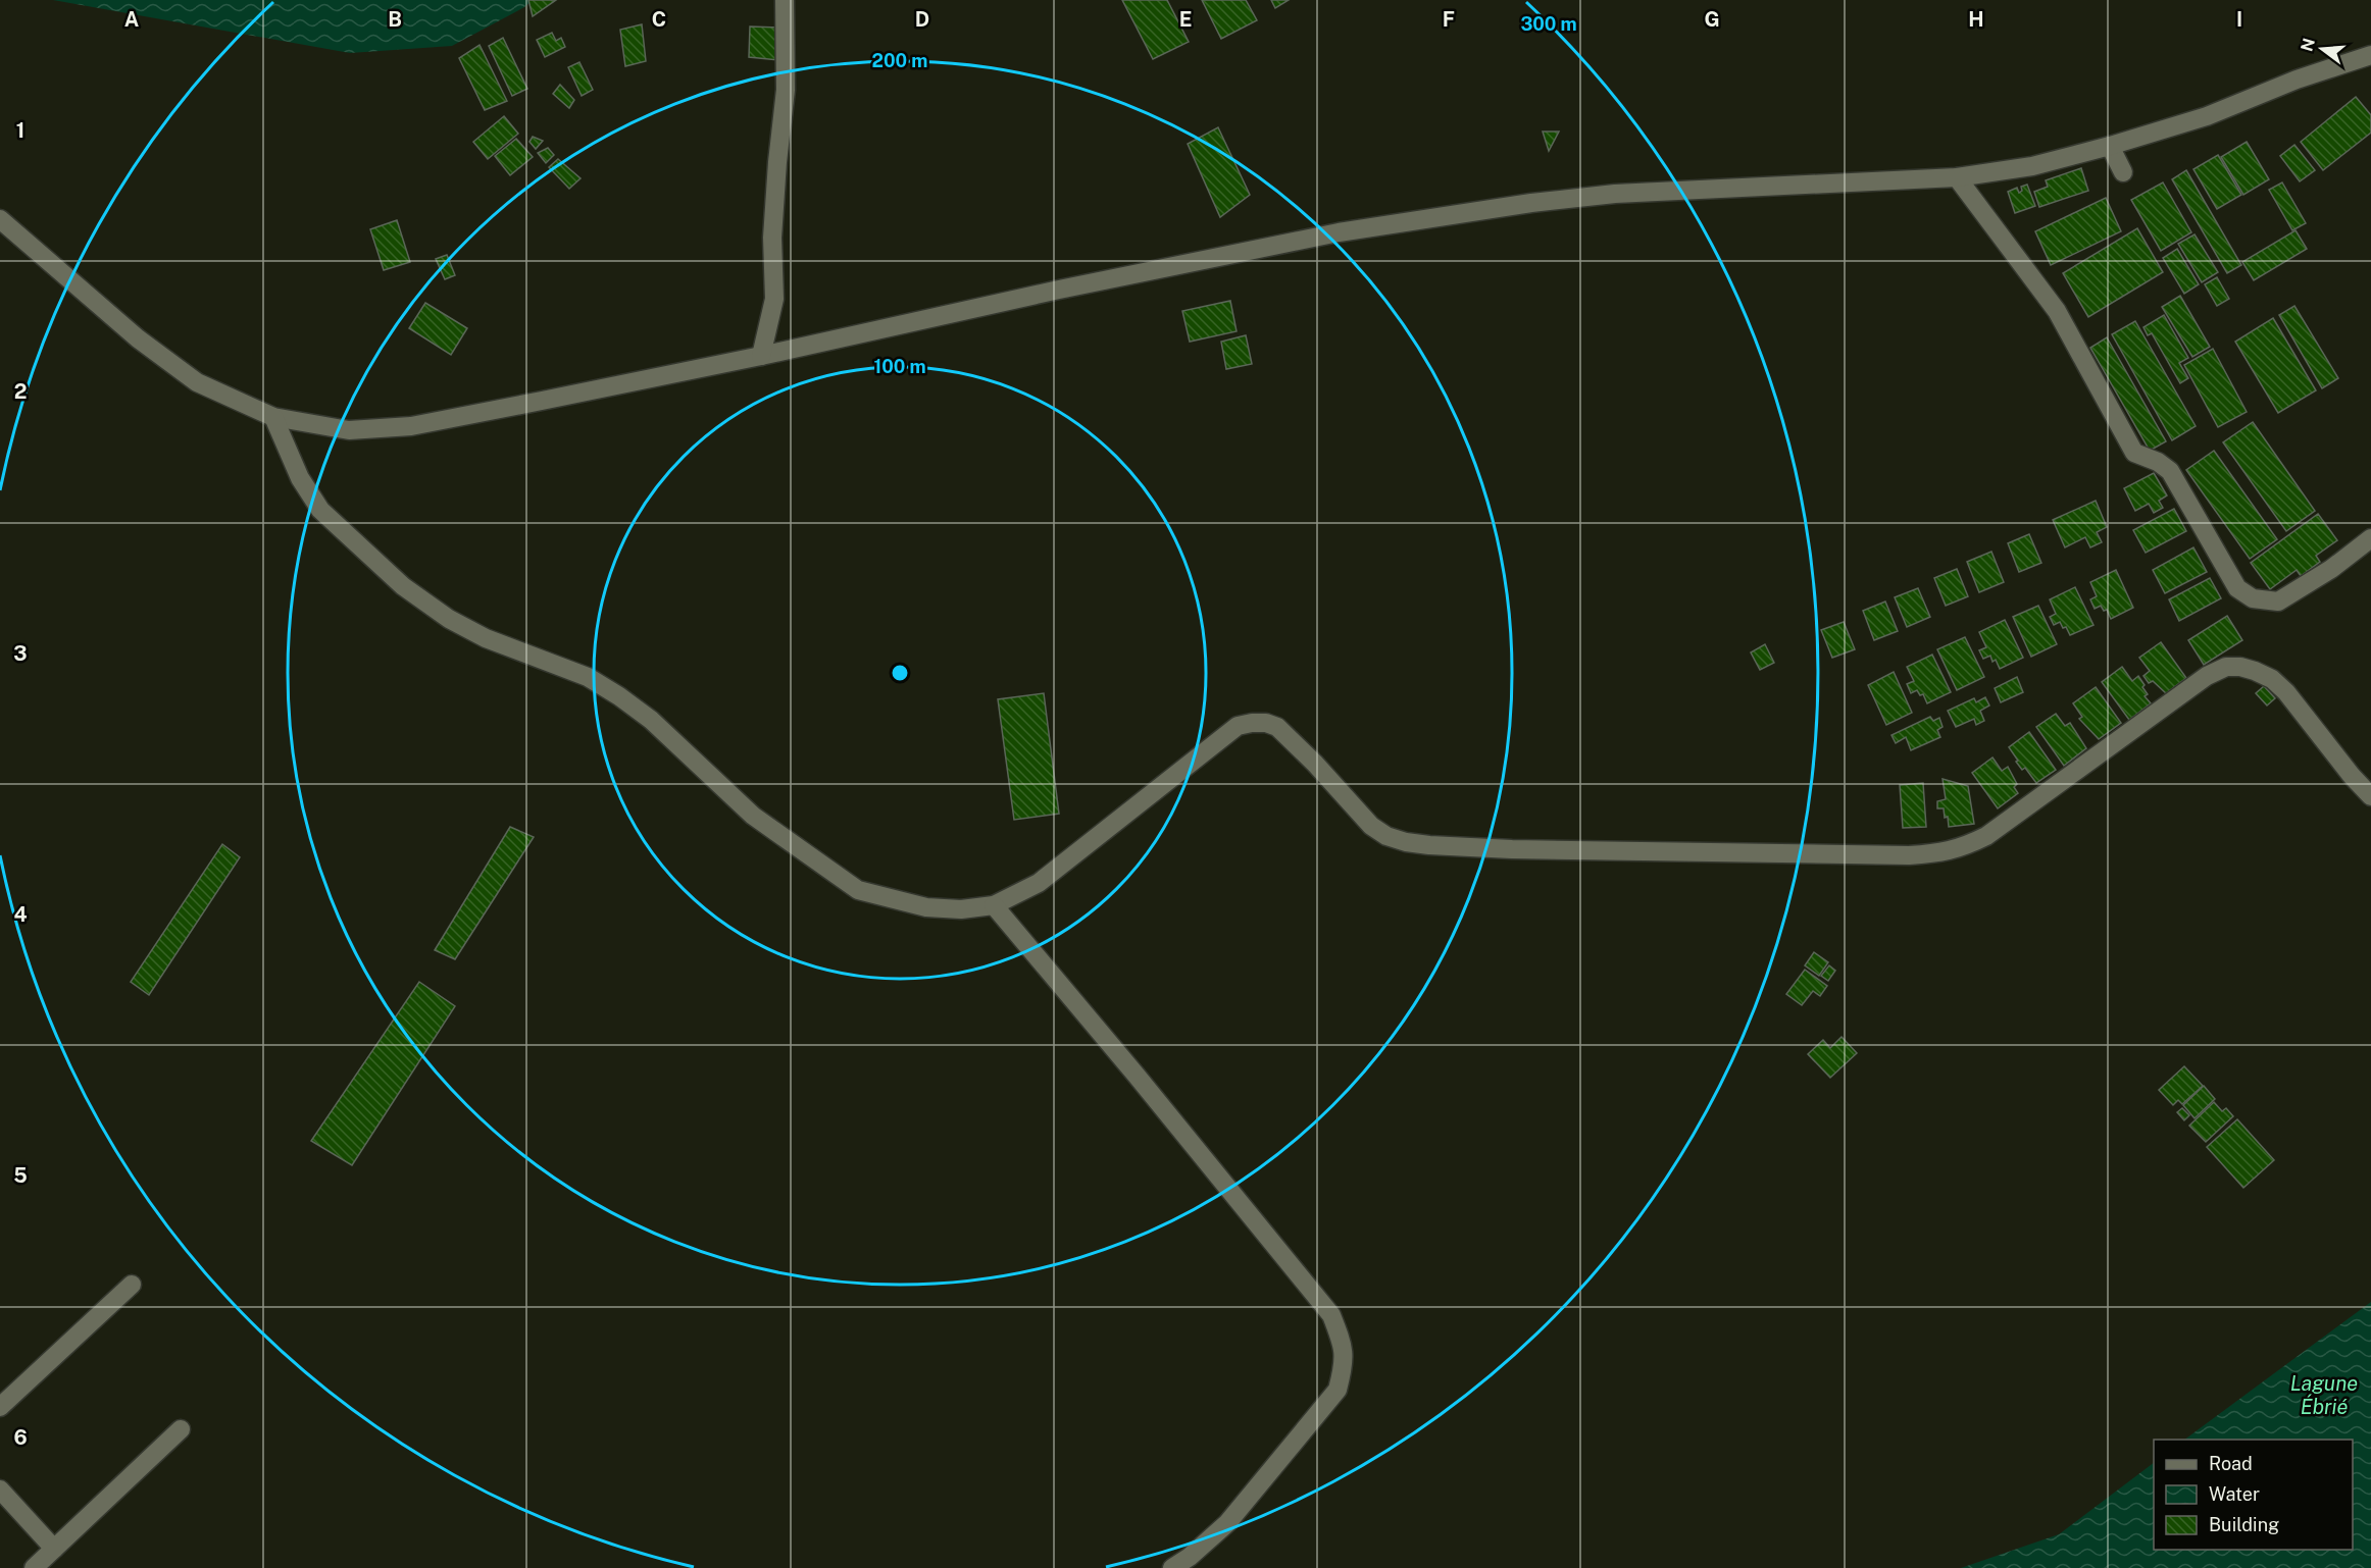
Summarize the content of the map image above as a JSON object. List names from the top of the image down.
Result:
{
  "water": ["Lagune Ébrié"],
  "legend": ["Road", "Water", "Building"],
  "north": "left",
  "grid": {
    "columns": [
      "A",
      "B",
      "C",
      "D",
      "E",
      "F",
      "G",
      "H",
      "I"
    ],
    "rows": [
      "1",
      "2",
      "3",
      "4",
      "5",
      "6"
    ]
  },
  "rings": ["300 m", "200 m", "100 m"]
}
